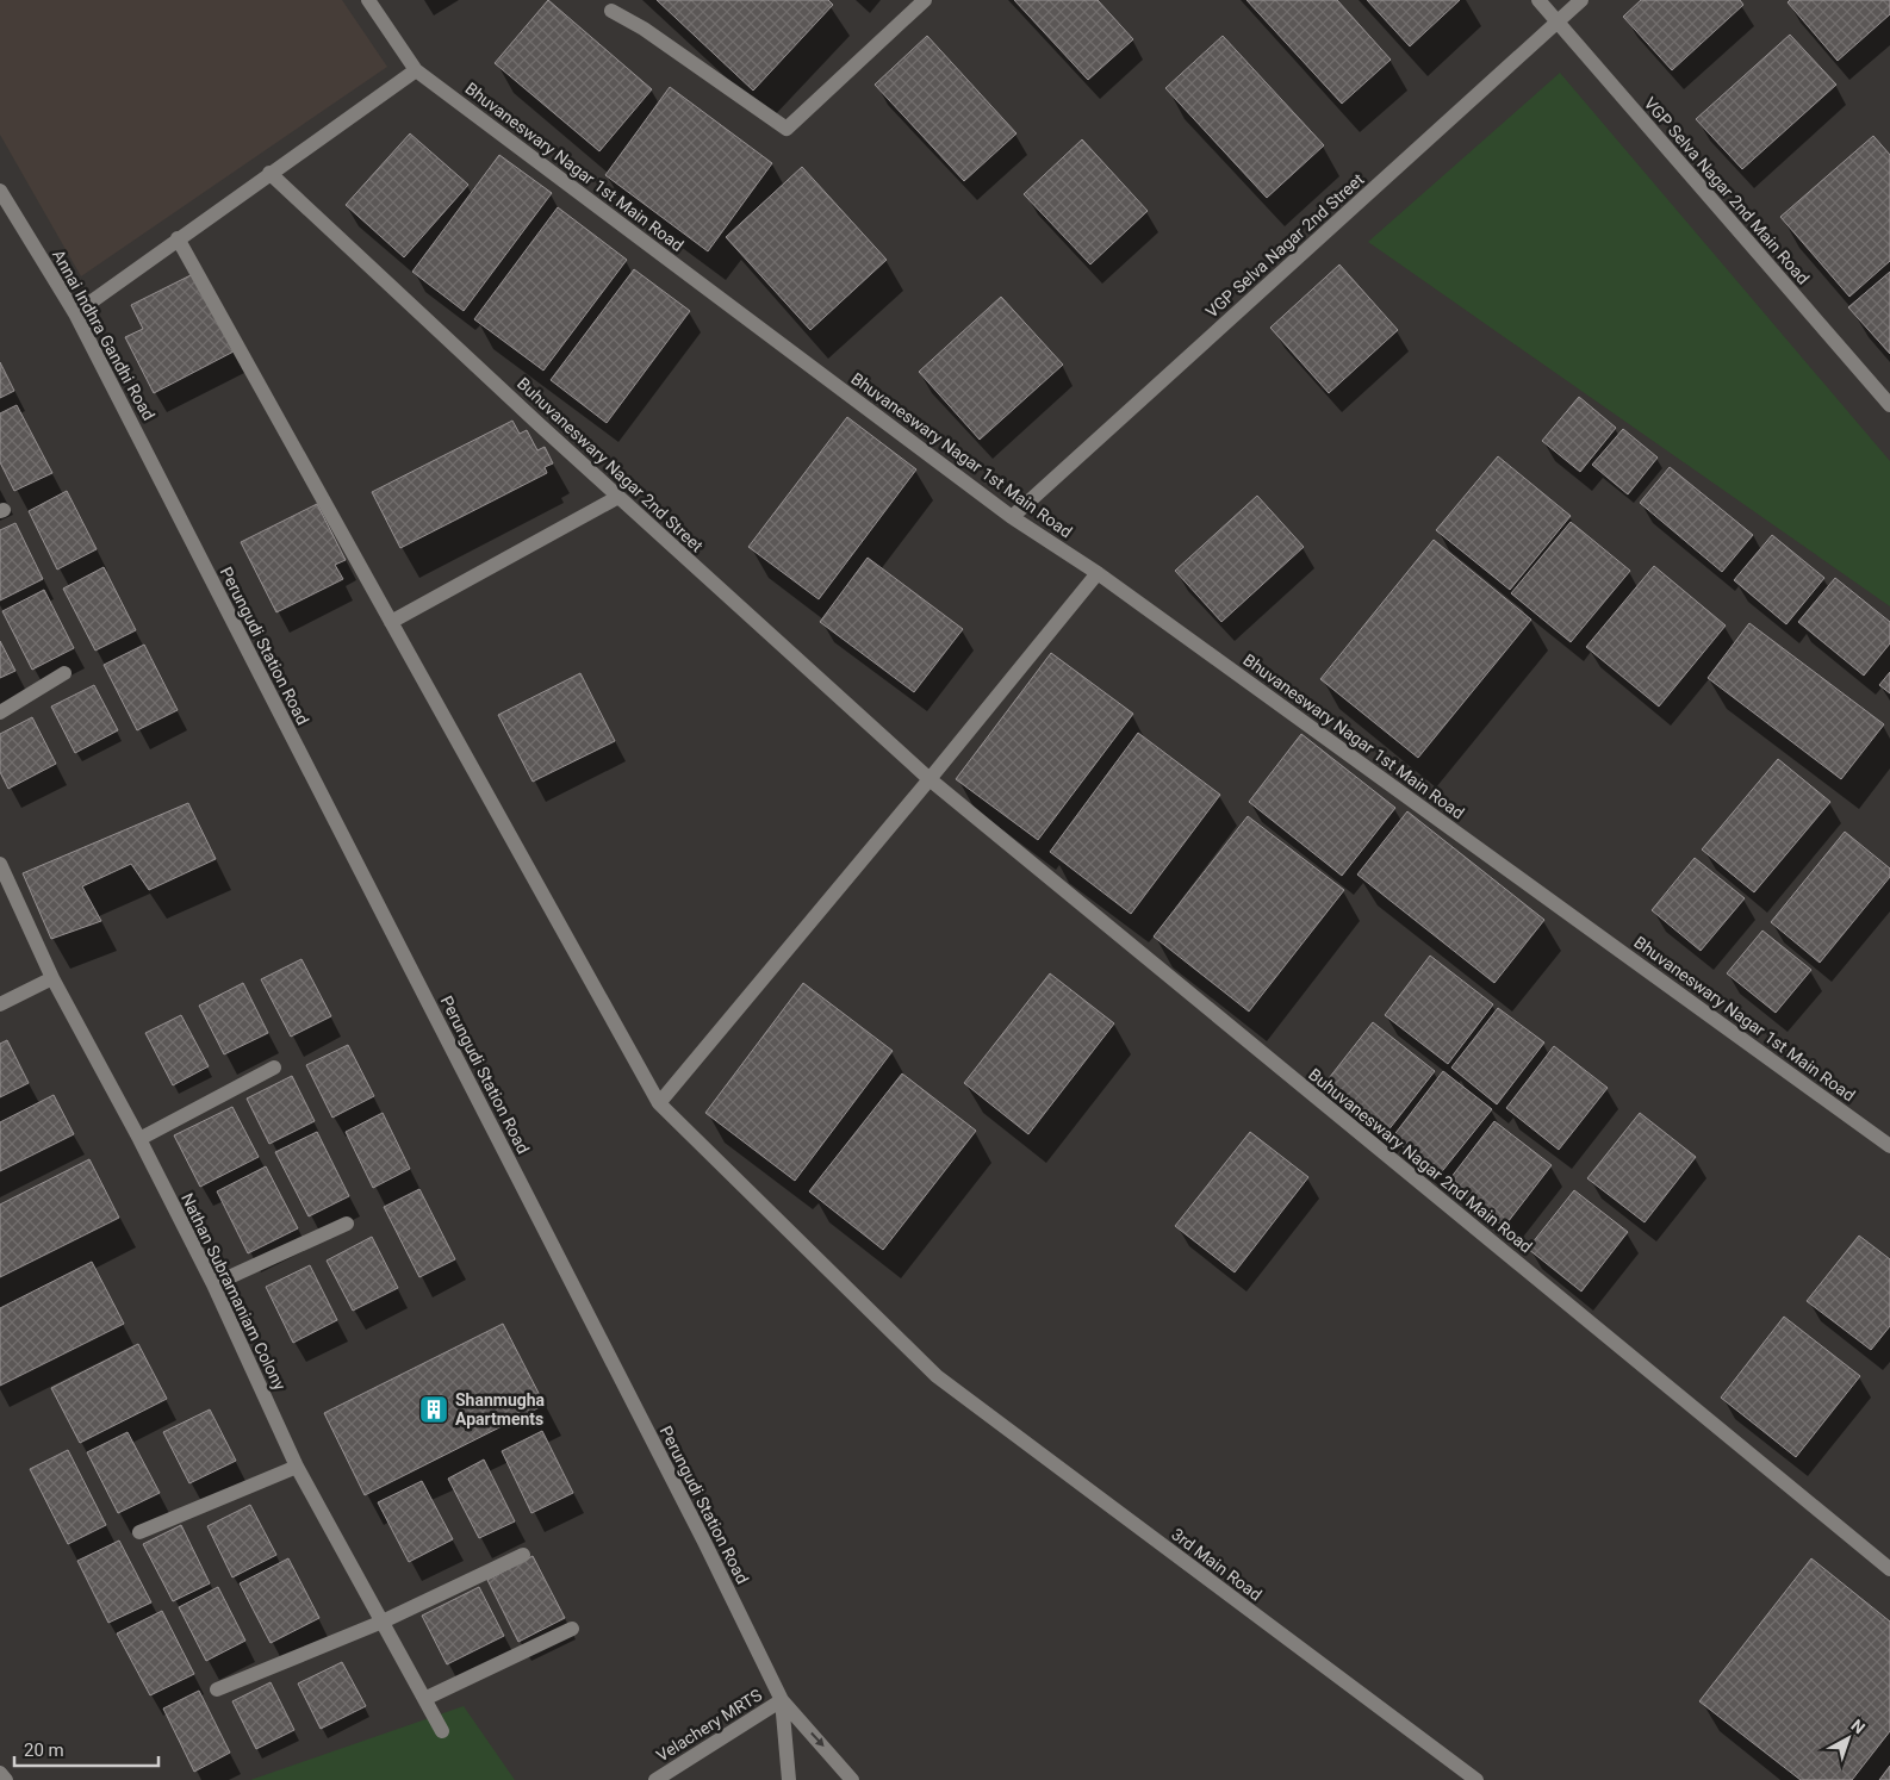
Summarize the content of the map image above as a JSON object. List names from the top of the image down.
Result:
{
  "streets": {
    "street": [
      "Bhuvaneswary Nagar 1st Main Road",
      "VGP Selva Nagar 2nd Main Road",
      "VGP Selva Nagar 2nd Street",
      "Annai Indhra Gandhi Road",
      "Buhuvaneswary Nagar 2nd Street",
      "Perungudi Station Road",
      "Buhuvaneswary Nagar 2nd Main Road",
      "Nathan Subramaniam Colony",
      "3rd Main Road",
      "Velachery MRTS"
    ]
  },
  "crossings": [
    ["Bhuvaneswary Nagar 1st Main Road", "VGP Selva Nagar 2nd Street"],
    ["VGP Selva Nagar 2nd Main Road", "VGP Selva Nagar 2nd Street"],
    ["Annai Indhra Gandhi Road", "Perungudi Station Road"],
    ["Buhuvaneswary Nagar 2nd Street", "Buhuvaneswary Nagar 2nd Main Road"],
    ["Perungudi Station Road", "Velachery MRTS"]
  ],
  "places": {
    "building": ["Shanmugha Apartments"]
  },
  "scale_bar": "20 m",
  "north": "top right"
}
